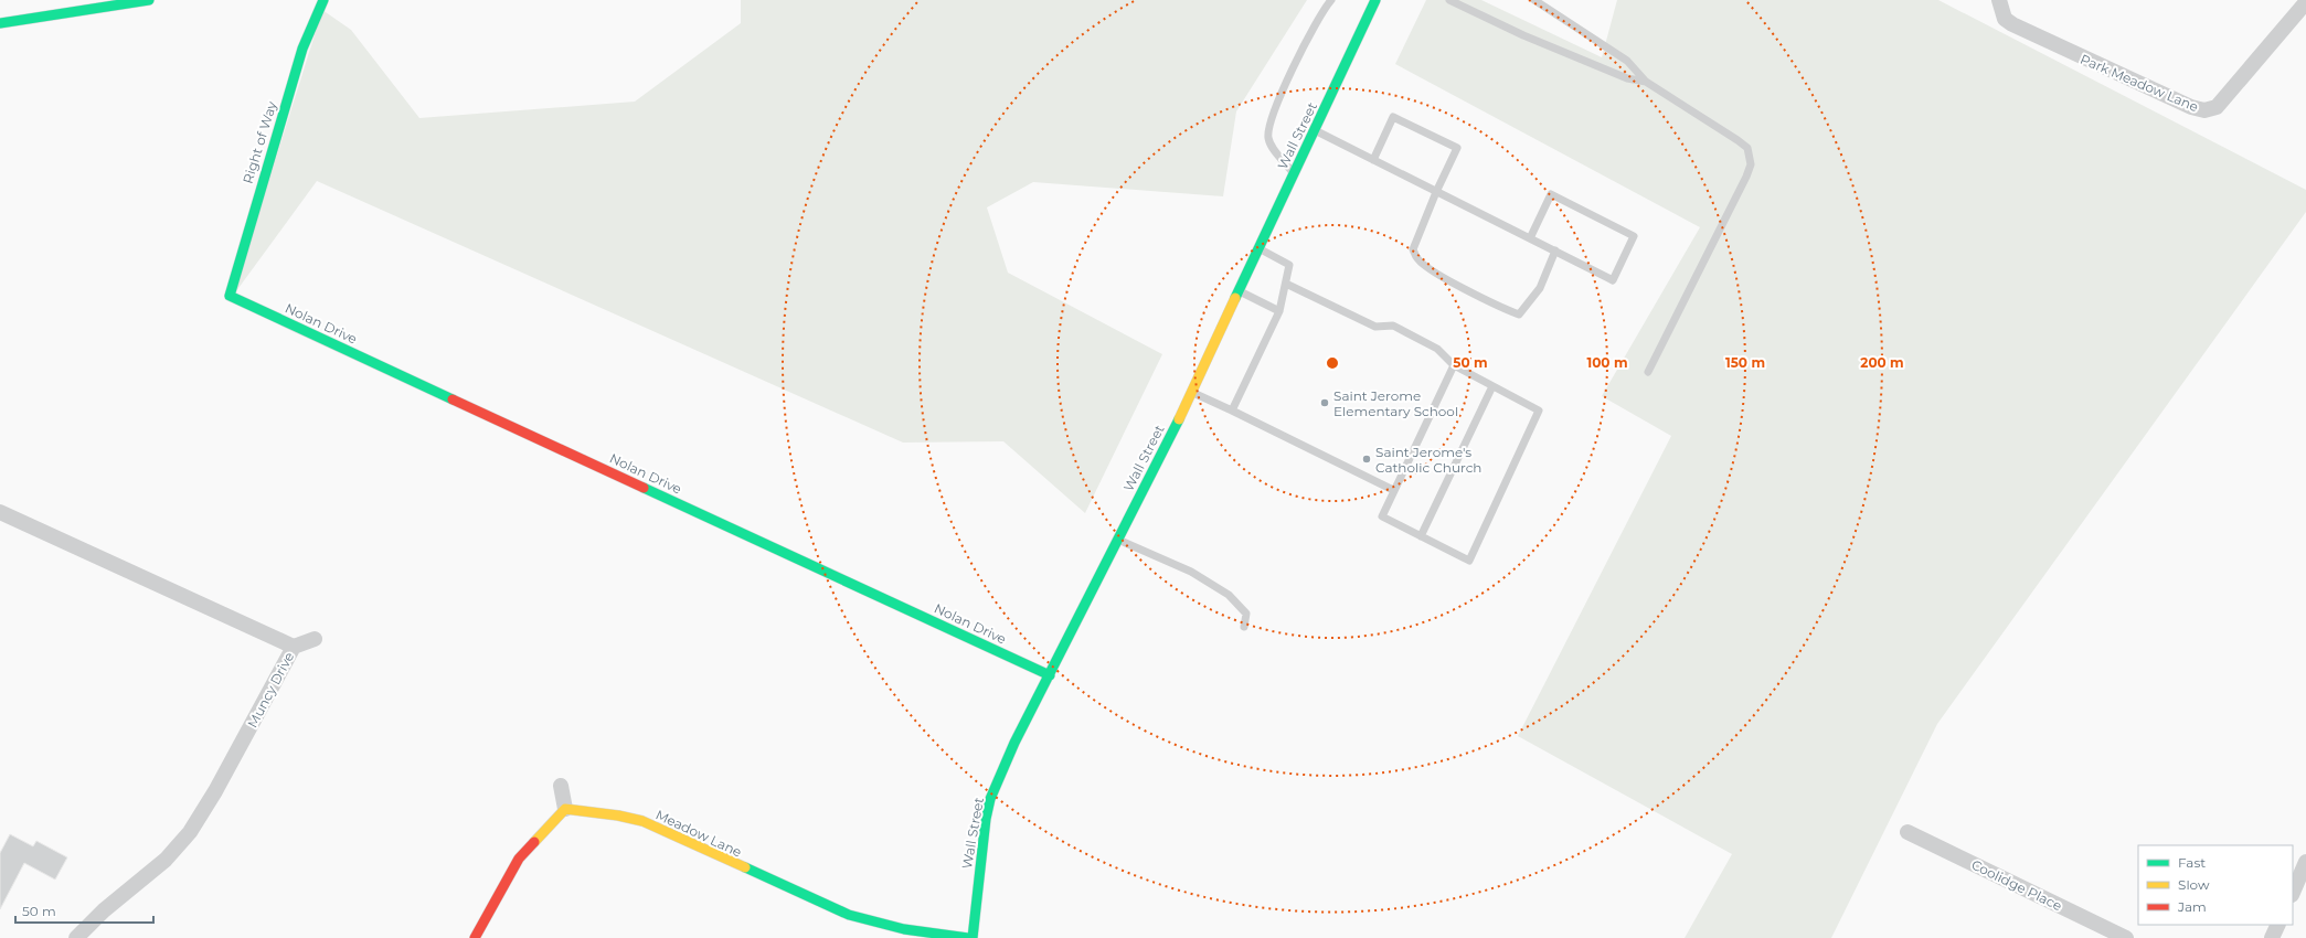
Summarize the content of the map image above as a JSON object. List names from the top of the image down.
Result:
{
  "streets": {
    "street": [
      "Park Meadow Lane",
      "Wall Street",
      "Right of Way",
      "Nolan Drive",
      "Muncy Drive",
      "Meadow Lane",
      "Coolidge Place"
    ]
  },
  "crossings": [
    ["Wall Street", "Nolan Drive"],
    ["Right of Way", "Nolan Drive"]
  ],
  "places": ["Saint Jerome Elementary School", "Saint Jerome's Catholic Church"],
  "legend": ["Fast", "Slow", "Jam"],
  "scale_bar": "50 m",
  "rings": [
    "50 m",
    "100 m",
    "150 m",
    "200 m"
  ]
}
